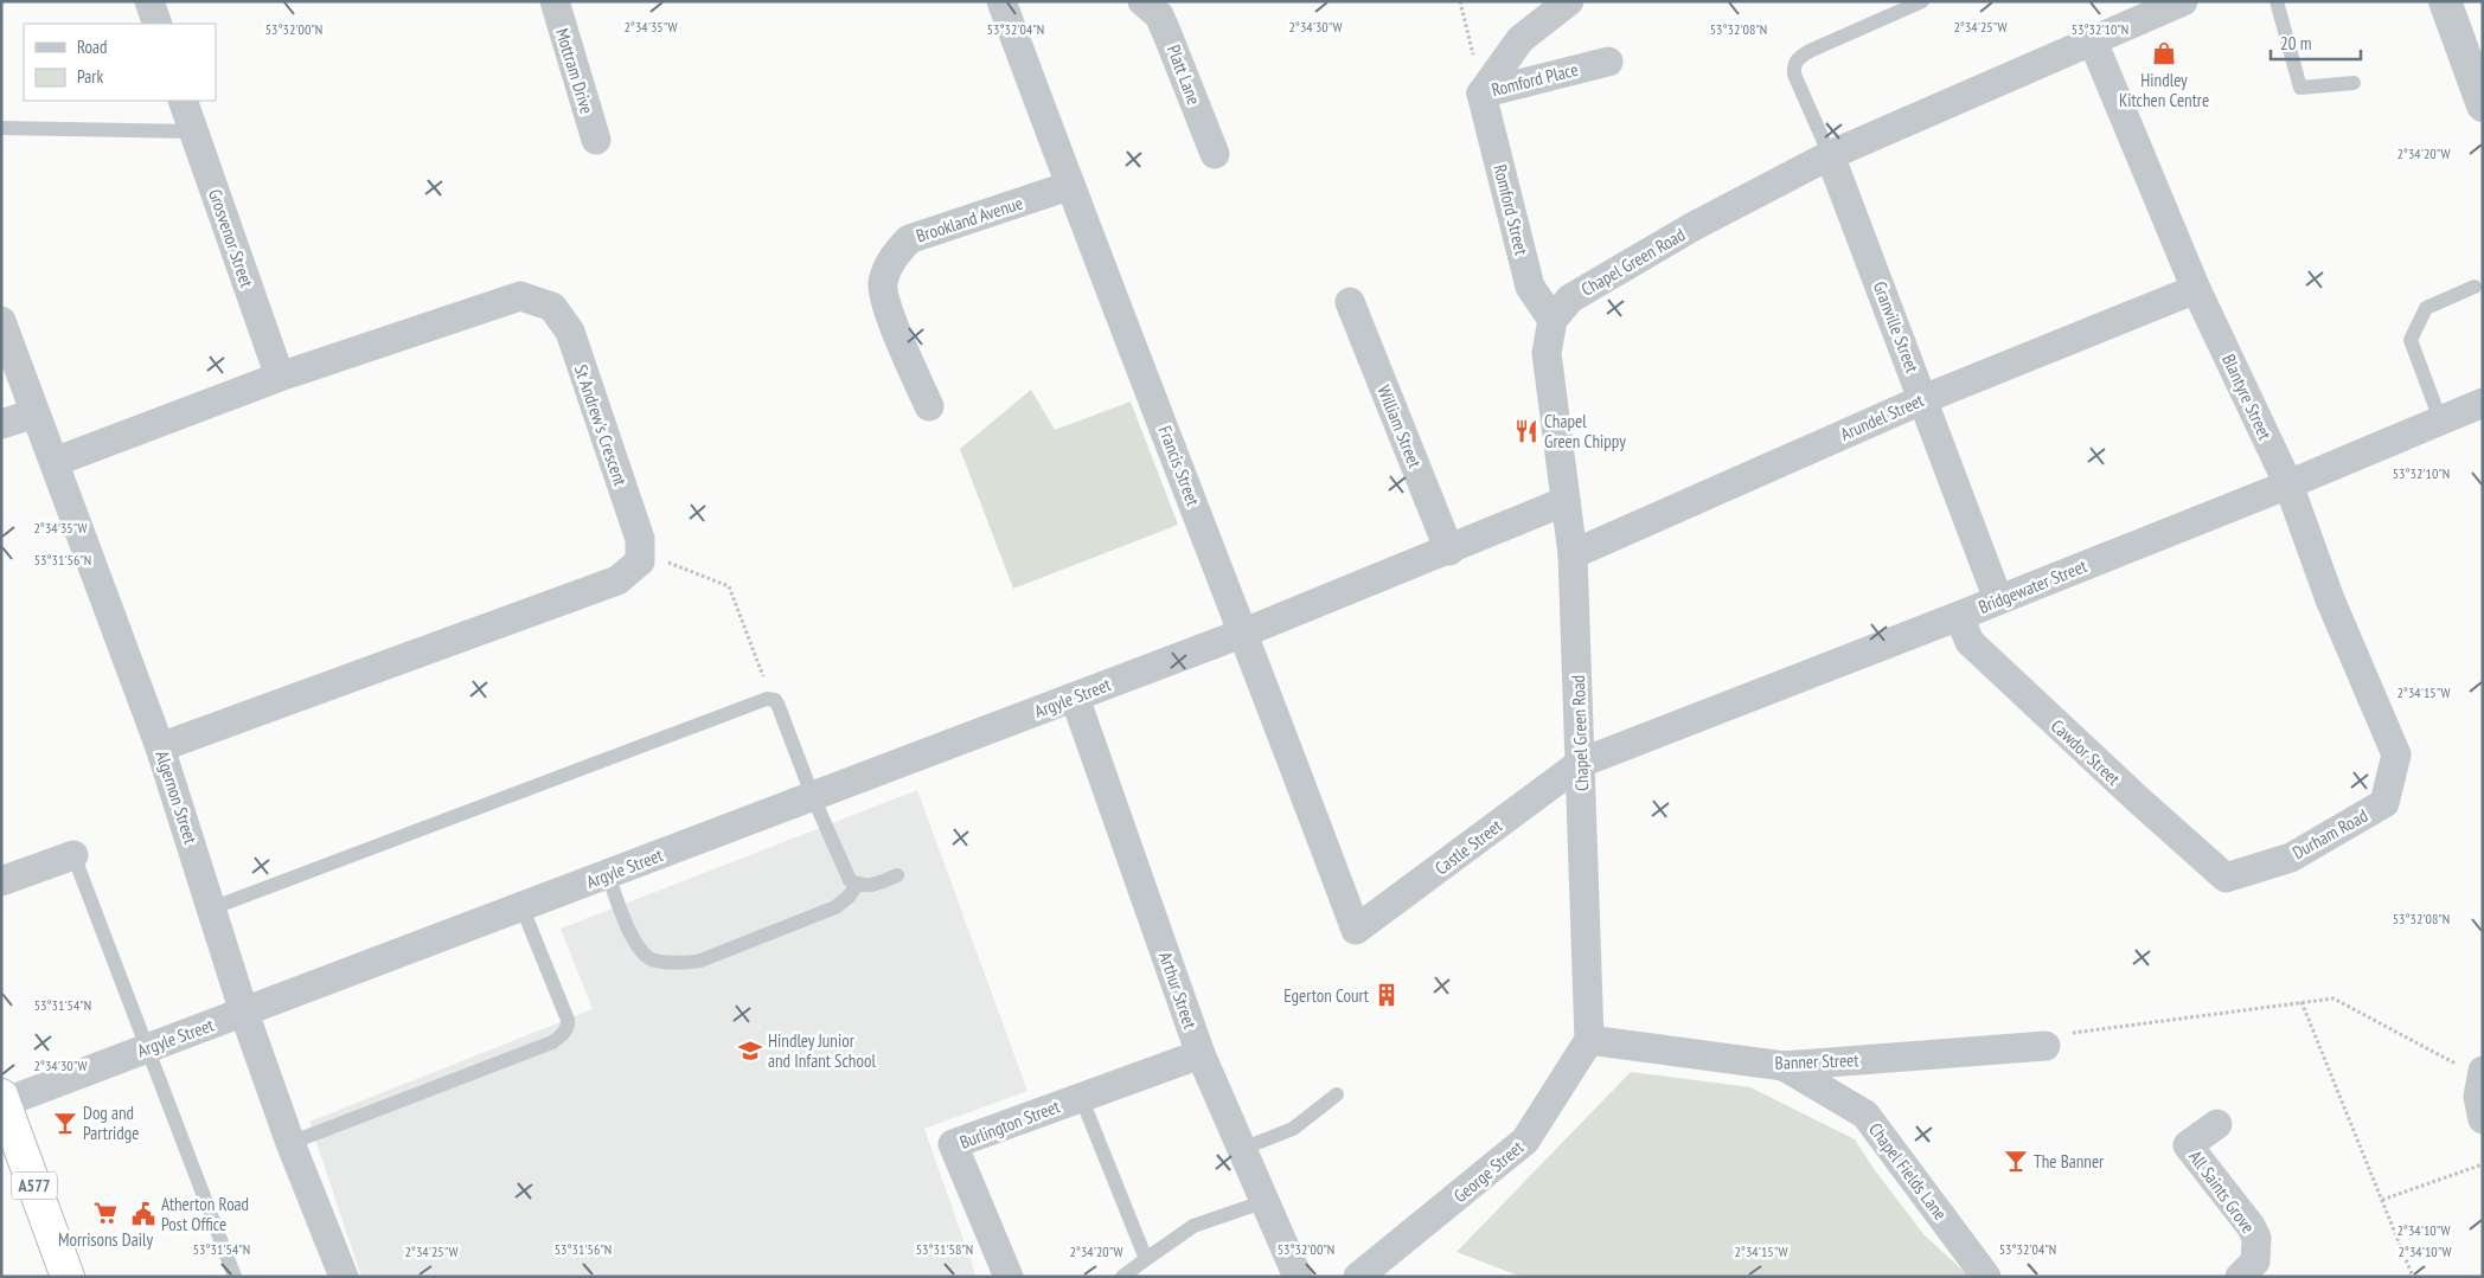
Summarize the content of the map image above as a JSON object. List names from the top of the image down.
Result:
{
  "streets": {
    "highway": ["A577"],
    "street": [
      "Mottram Drive",
      "Platt Lane",
      "Romford Place",
      "Romford Street",
      "Brookland Avenue",
      "Grosvenor Street",
      "Chapel Green Road",
      "Granville Street",
      "Blantyre Street",
      "Arundel Street",
      "St Andrew's Crescent",
      "William Street",
      "Francis Street",
      "Bridgewater Street",
      "Argyle Street",
      "Cawdor Street",
      "Algernon Street",
      "Durham Road",
      "Castle Street",
      "Arthur Street",
      "Banner Street",
      "Burlington Street",
      "George Street",
      "Chapel Fields Lane",
      "All Saints Grove"
    ]
  },
  "crossings": [
    ["Romford Place", "Romford Street"],
    ["Romford Street", "Chapel Green Road"],
    ["Brookland Avenue", "Francis Street"],
    ["Grosvenor Street", "St Andrew's Crescent"],
    ["Chapel Green Road", "Granville Street"],
    ["Chapel Green Road", "Blantyre Street"],
    ["Chapel Green Road", "Arundel Street"],
    ["Chapel Green Road", "Bridgewater Street"],
    ["Chapel Green Road", "Argyle Street"],
    ["Chapel Green Road", "Castle Street"],
    ["Chapel Green Road", "Banner Street"],
    ["Chapel Green Road", "George Street"],
    ["Granville Street", "Arundel Street"],
    ["Granville Street", "Bridgewater Street"],
    ["Blantyre Street", "Arundel Street"],
    ["Blantyre Street", "Bridgewater Street"],
    ["Blantyre Street", "Durham Road"],
    ["St Andrew's Crescent", "Algernon Street"],
    ["William Street", "Argyle Street"],
    ["Francis Street", "Argyle Street"],
    ["Francis Street", "Castle Street"],
    ["Bridgewater Street", "Cawdor Street"],
    ["Bridgewater Street", "Castle Street"],
    ["Argyle Street", "Algernon Street"],
    ["Argyle Street", "Arthur Street"],
    ["Argyle Street", "A577"],
    ["Cawdor Street", "Durham Road"],
    ["Arthur Street", "Burlington Street"],
    ["Banner Street", "George Street"],
    ["Banner Street", "Chapel Fields Lane"]
  ],
  "places": {
    "shop": ["Hindley Kitchen Centre"],
    "restaurant": ["Chapel Green Chippy"],
    "building": ["Egerton Court"],
    "school or university": ["Hindley Junior and Infant School"],
    "bar": ["Dog and Partridge", "The Banner"],
    "supermarket": ["Morrisons Daily"],
    "public building": ["Atherton Road Post Office"]
  },
  "legend": ["Road", "Park"],
  "scale_bar": "20 m",
  "coordinates": [
    "2°34'25\"W",
    "2°34'35\"W",
    "2°34'30\"W",
    "53°32'00\"N",
    "53°32'04\"N",
    "53°32'08\"N",
    "53°32'10\"N",
    "2°34'20\"W",
    "53°31'56\"N",
    "2°34'15\"W",
    "53°31'54\"N",
    "2°34'10\"W",
    "53°31'58\"N"
  ]
}
